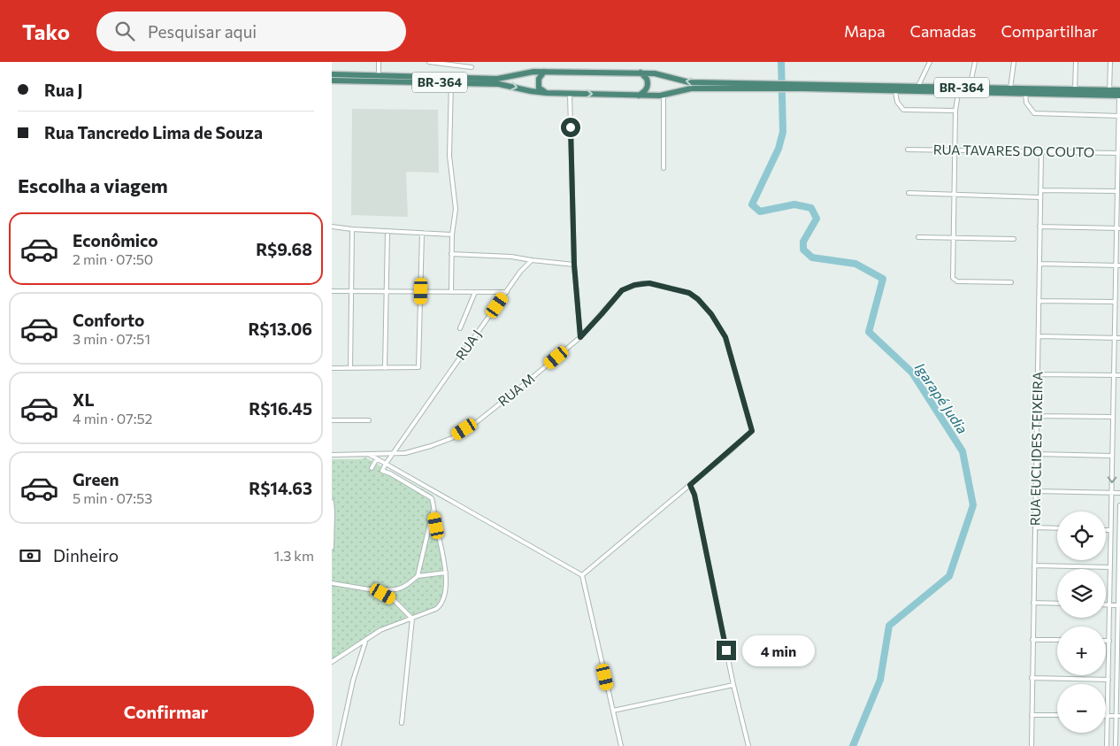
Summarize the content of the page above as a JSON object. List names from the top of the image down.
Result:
{
  "streets": {
    "highway": ["BR-364"],
    "street": [
      "RUA TAVARES DO COUTO",
      "RUA J",
      "RUA M",
      "RUA EUCLIDES TEIXEIRA"
    ]
  },
  "crossings": [
    ["RUA TAVARES DO COUTO", "RUA EUCLIDES TEIXEIRA"],
    ["RUA J", "RUA M"]
  ],
  "water": ["Igarapé Judia"],
  "page": {
    "header": "Tako",
    "search": "Pesquisar aqui",
    "nav": ["Mapa", "Camadas", "Compartilhar"],
    "banner": ["Rua J", "Rua Tancredo Lima de Souza"],
    "heading": "Escolha a viagem",
    "list": [
      {
        "name": "Econômico",
        "note": "2 min · 07:50",
        "value": "R$9.68"
      },
      {
        "name": "Conforto",
        "note": "3 min · 07:51",
        "value": "R$13.06"
      },
      {
        "name": "XL",
        "note": "4 min · 07:52",
        "value": "R$16.45"
      },
      {
        "name": "Green",
        "note": "5 min · 07:53",
        "value": "R$14.63"
      }
    ],
    "map_buttons": ["+", "−"],
    "pay": ["Dinheiro", "1.3 km"],
    "bubble": "4 min",
    "buttons": "Confirmar"
  }
}
